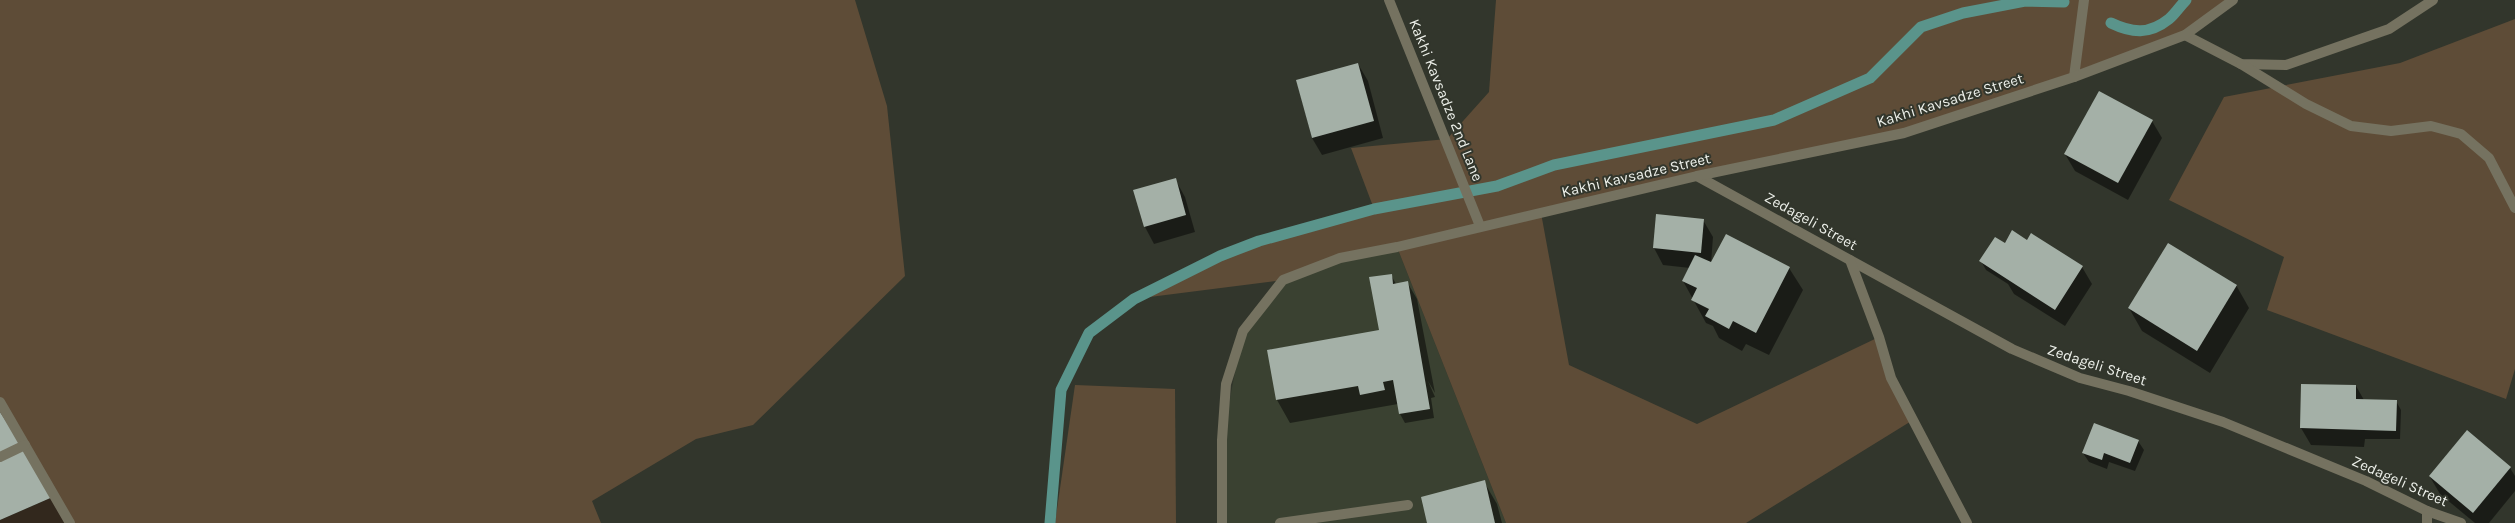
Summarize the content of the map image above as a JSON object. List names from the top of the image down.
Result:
{
  "streets": {
    "street": ["Kakhi Kavsadze 2nd Lane", "Kakhi Kavsadze Street", "Zedageli Street"]
  },
  "crossings": [
    ["Kakhi Kavsadze 2nd Lane", "Kakhi Kavsadze Street"],
    ["Kakhi Kavsadze Street", "Zedageli Street"]
  ]
}
